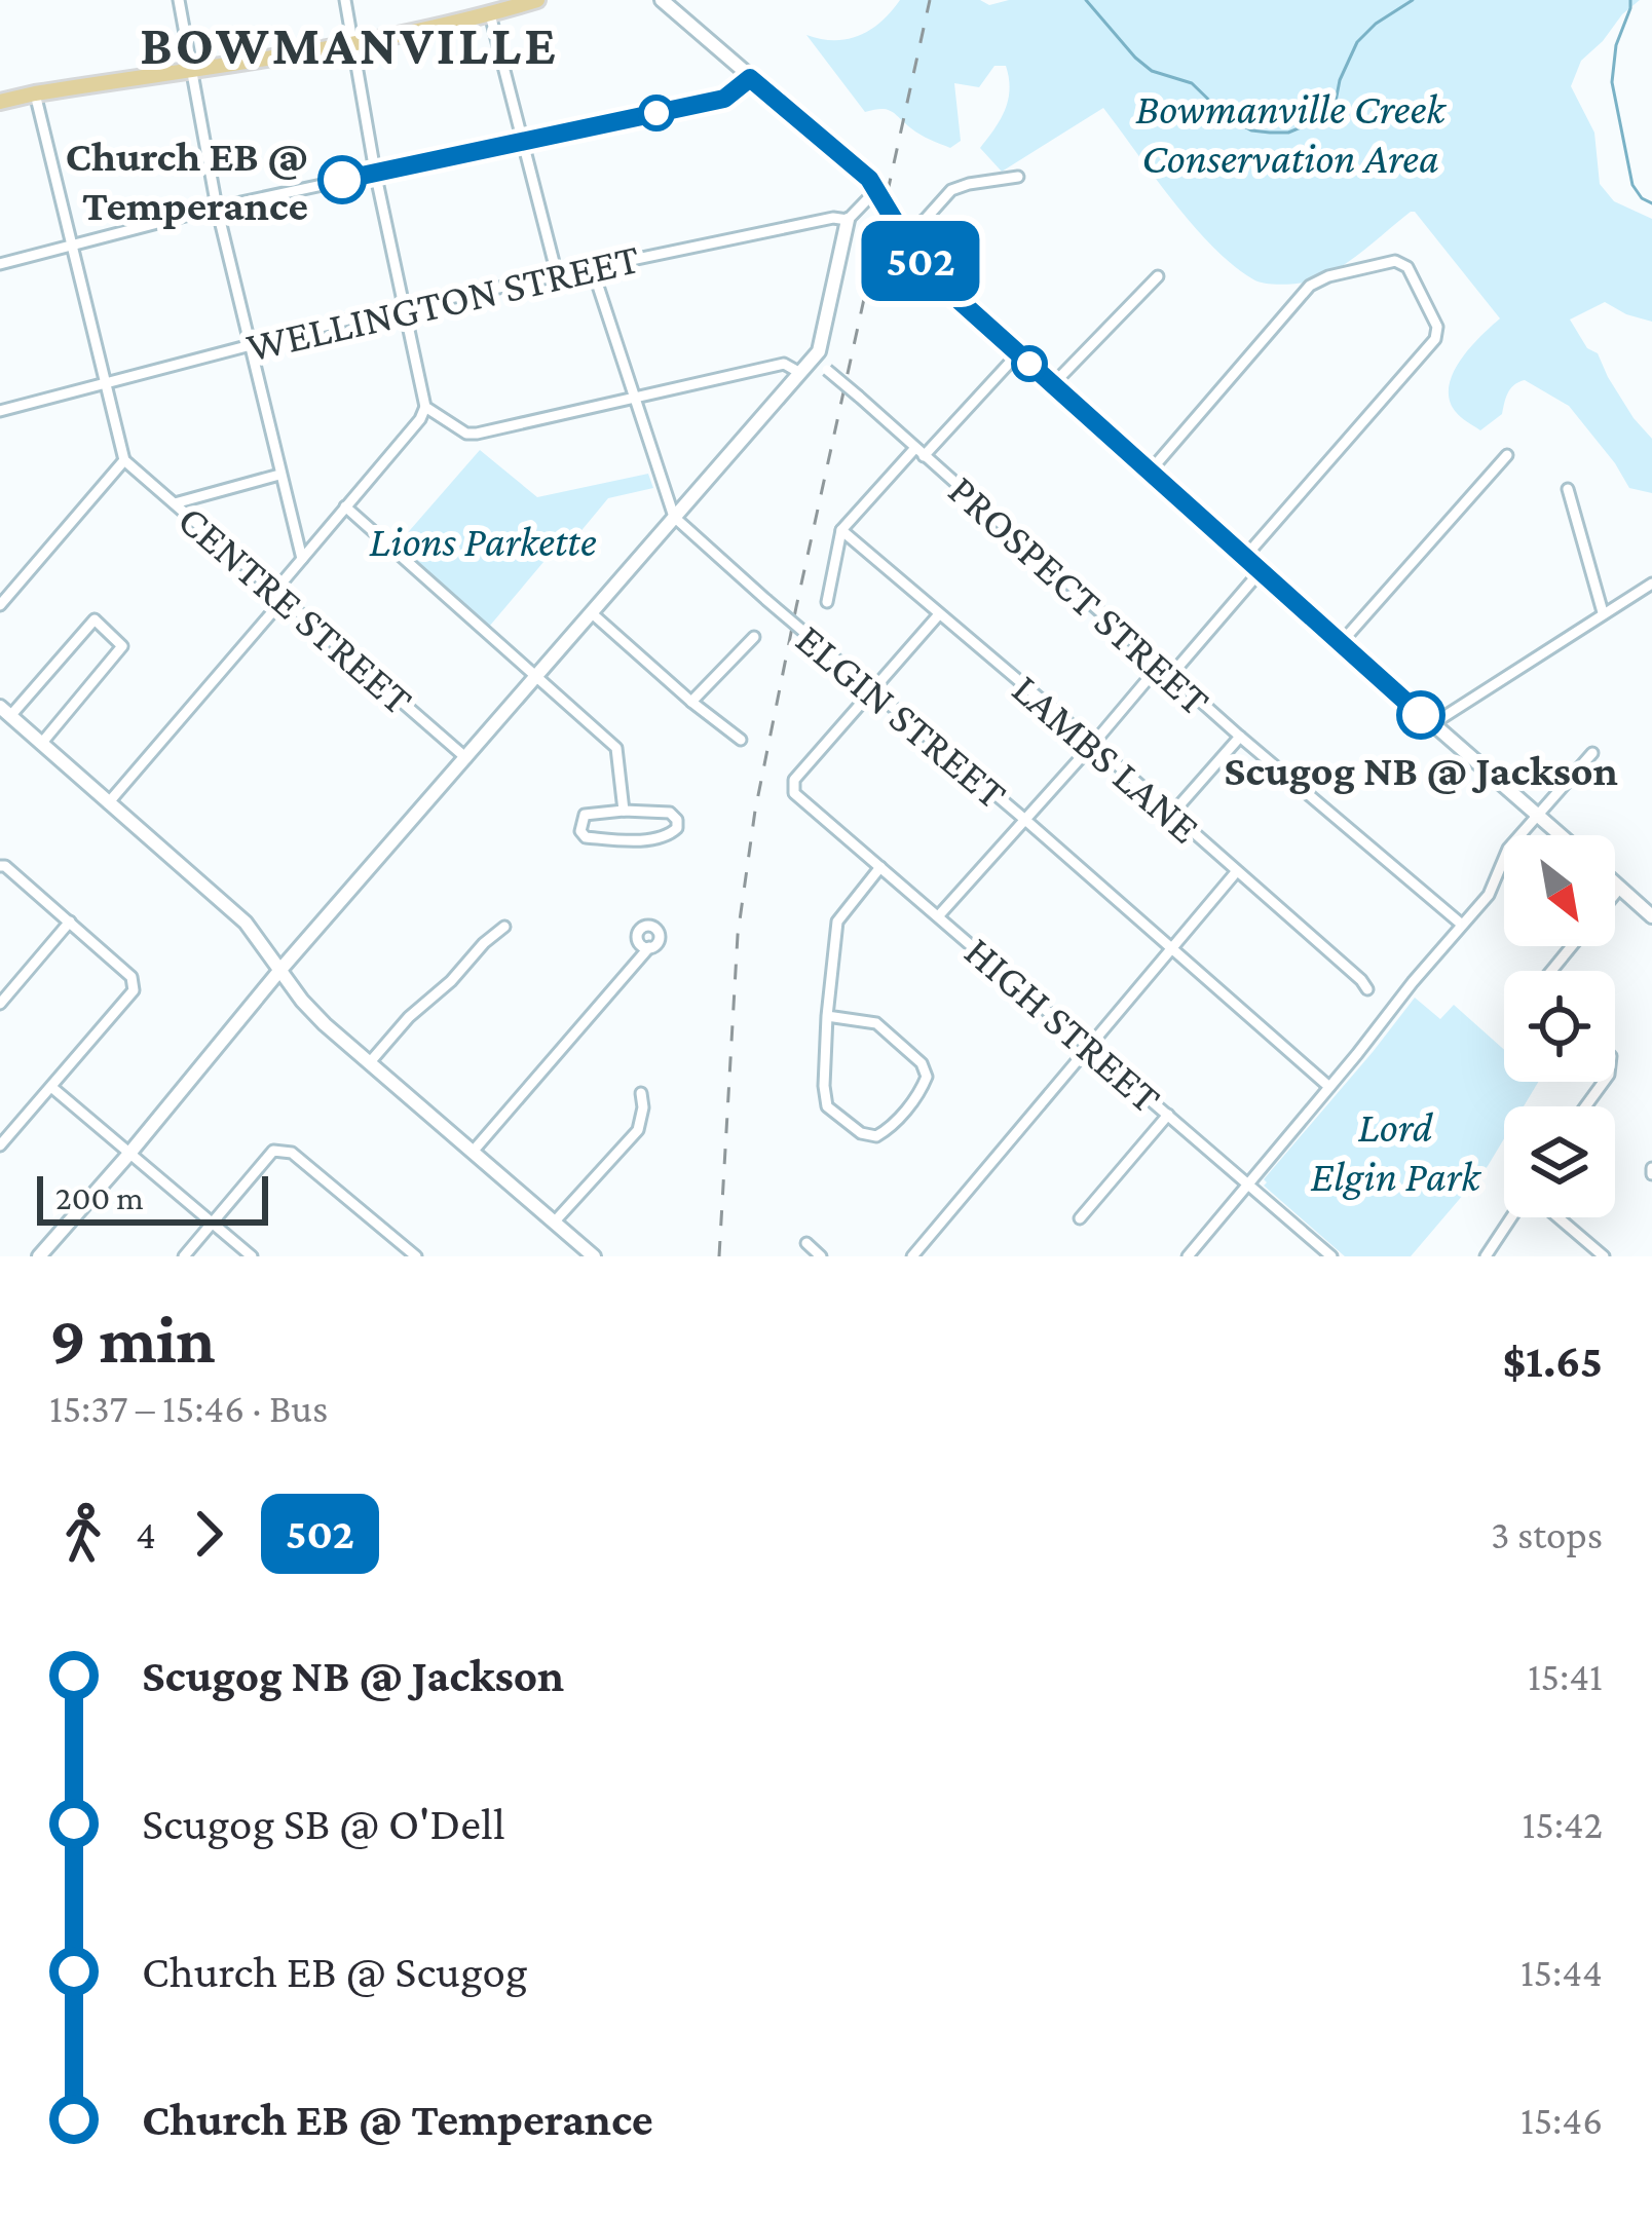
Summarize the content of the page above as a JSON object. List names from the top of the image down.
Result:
{
  "streets": {
    "street": [
      "WELLINGTON STREET",
      "PROSPECT STREET",
      "CENTRE STREET",
      "ELGIN STREET",
      "LAMBS LANE",
      "HIGH STREET"
    ]
  },
  "crossings": [
    ["WELLINGTON STREET", "ELGIN STREET"],
    ["ELGIN STREET", "HIGH STREET"]
  ],
  "districts": ["BOWMANVILLE"],
  "parks": ["Bowmanville Creek Conservation Area", "Lions Parkette", "Lord Elgin Park"],
  "places": ["Church EB @ Temperance", "Scugog NB @ Jackson"],
  "lines": ["bus line 502"],
  "scale_bar": "200 m",
  "north": "bottom right",
  "page": {
    "on_map": "502",
    "scale": "200 m",
    "heading": ["9 min", "15:37 – 15:46 · Bus", "$1.65"],
    "legs": ["4", "502", "3 stops"],
    "list": [
      {
        "name": "Scugog NB @ Jackson",
        "value": "15:41"
      },
      {
        "name": "Scugog SB @ O'Dell",
        "value": "15:42"
      },
      {
        "name": "Church EB @ Scugog",
        "value": "15:44"
      },
      {
        "name": "Church EB @ Temperance",
        "value": "15:46"
      }
    ]
  }
}
